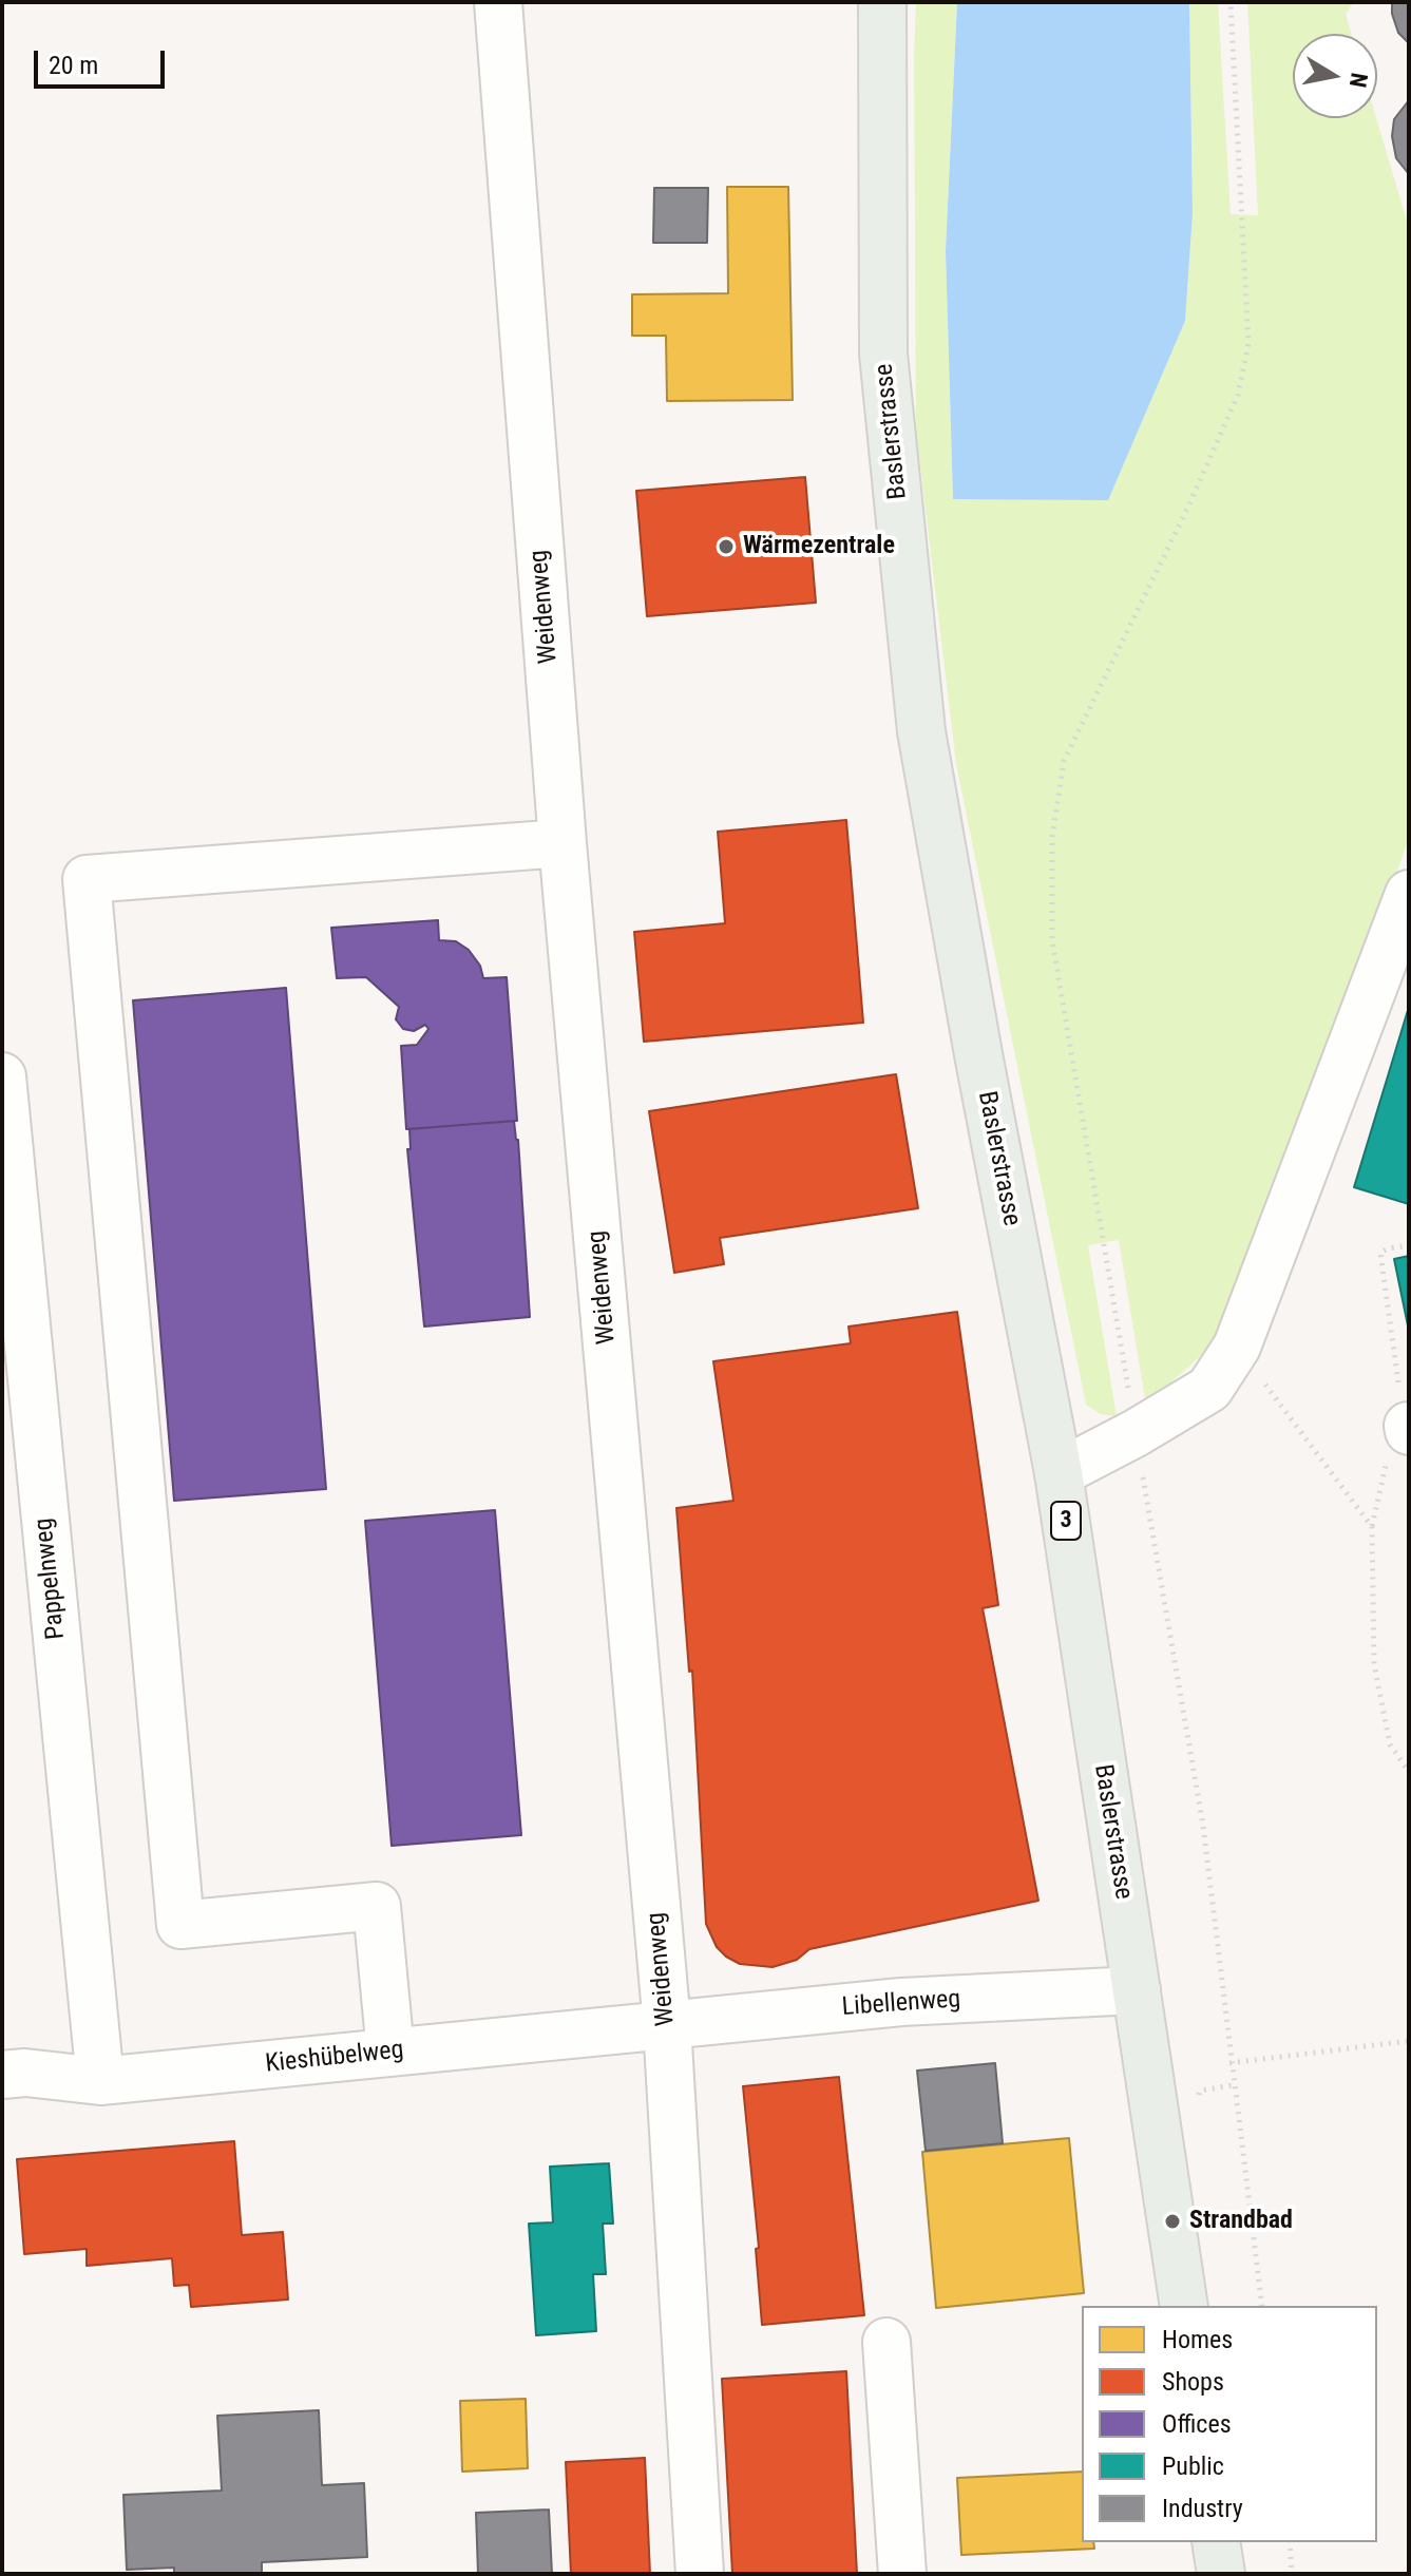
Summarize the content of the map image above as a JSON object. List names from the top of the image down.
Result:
{
  "streets": {
    "main road": ["Baslerstrasse", "3"],
    "street": [
      "Weidenweg",
      "Pappelnweg",
      "Libellenweg",
      "Kieshübelweg"
    ]
  },
  "crossings": [
    ["Baslerstrasse", "Libellenweg"],
    ["Weidenweg", "Libellenweg"],
    ["Weidenweg", "Kieshübelweg"],
    ["Pappelnweg", "Kieshübelweg"],
    ["Libellenweg", "Kieshübelweg"]
  ],
  "places": ["Wärmezentrale", "Strandbad"],
  "legend": [
    "Homes",
    "Shops",
    "Offices",
    "Public",
    "Industry"
  ],
  "scale_bar": "20 m",
  "north": "right"
}
